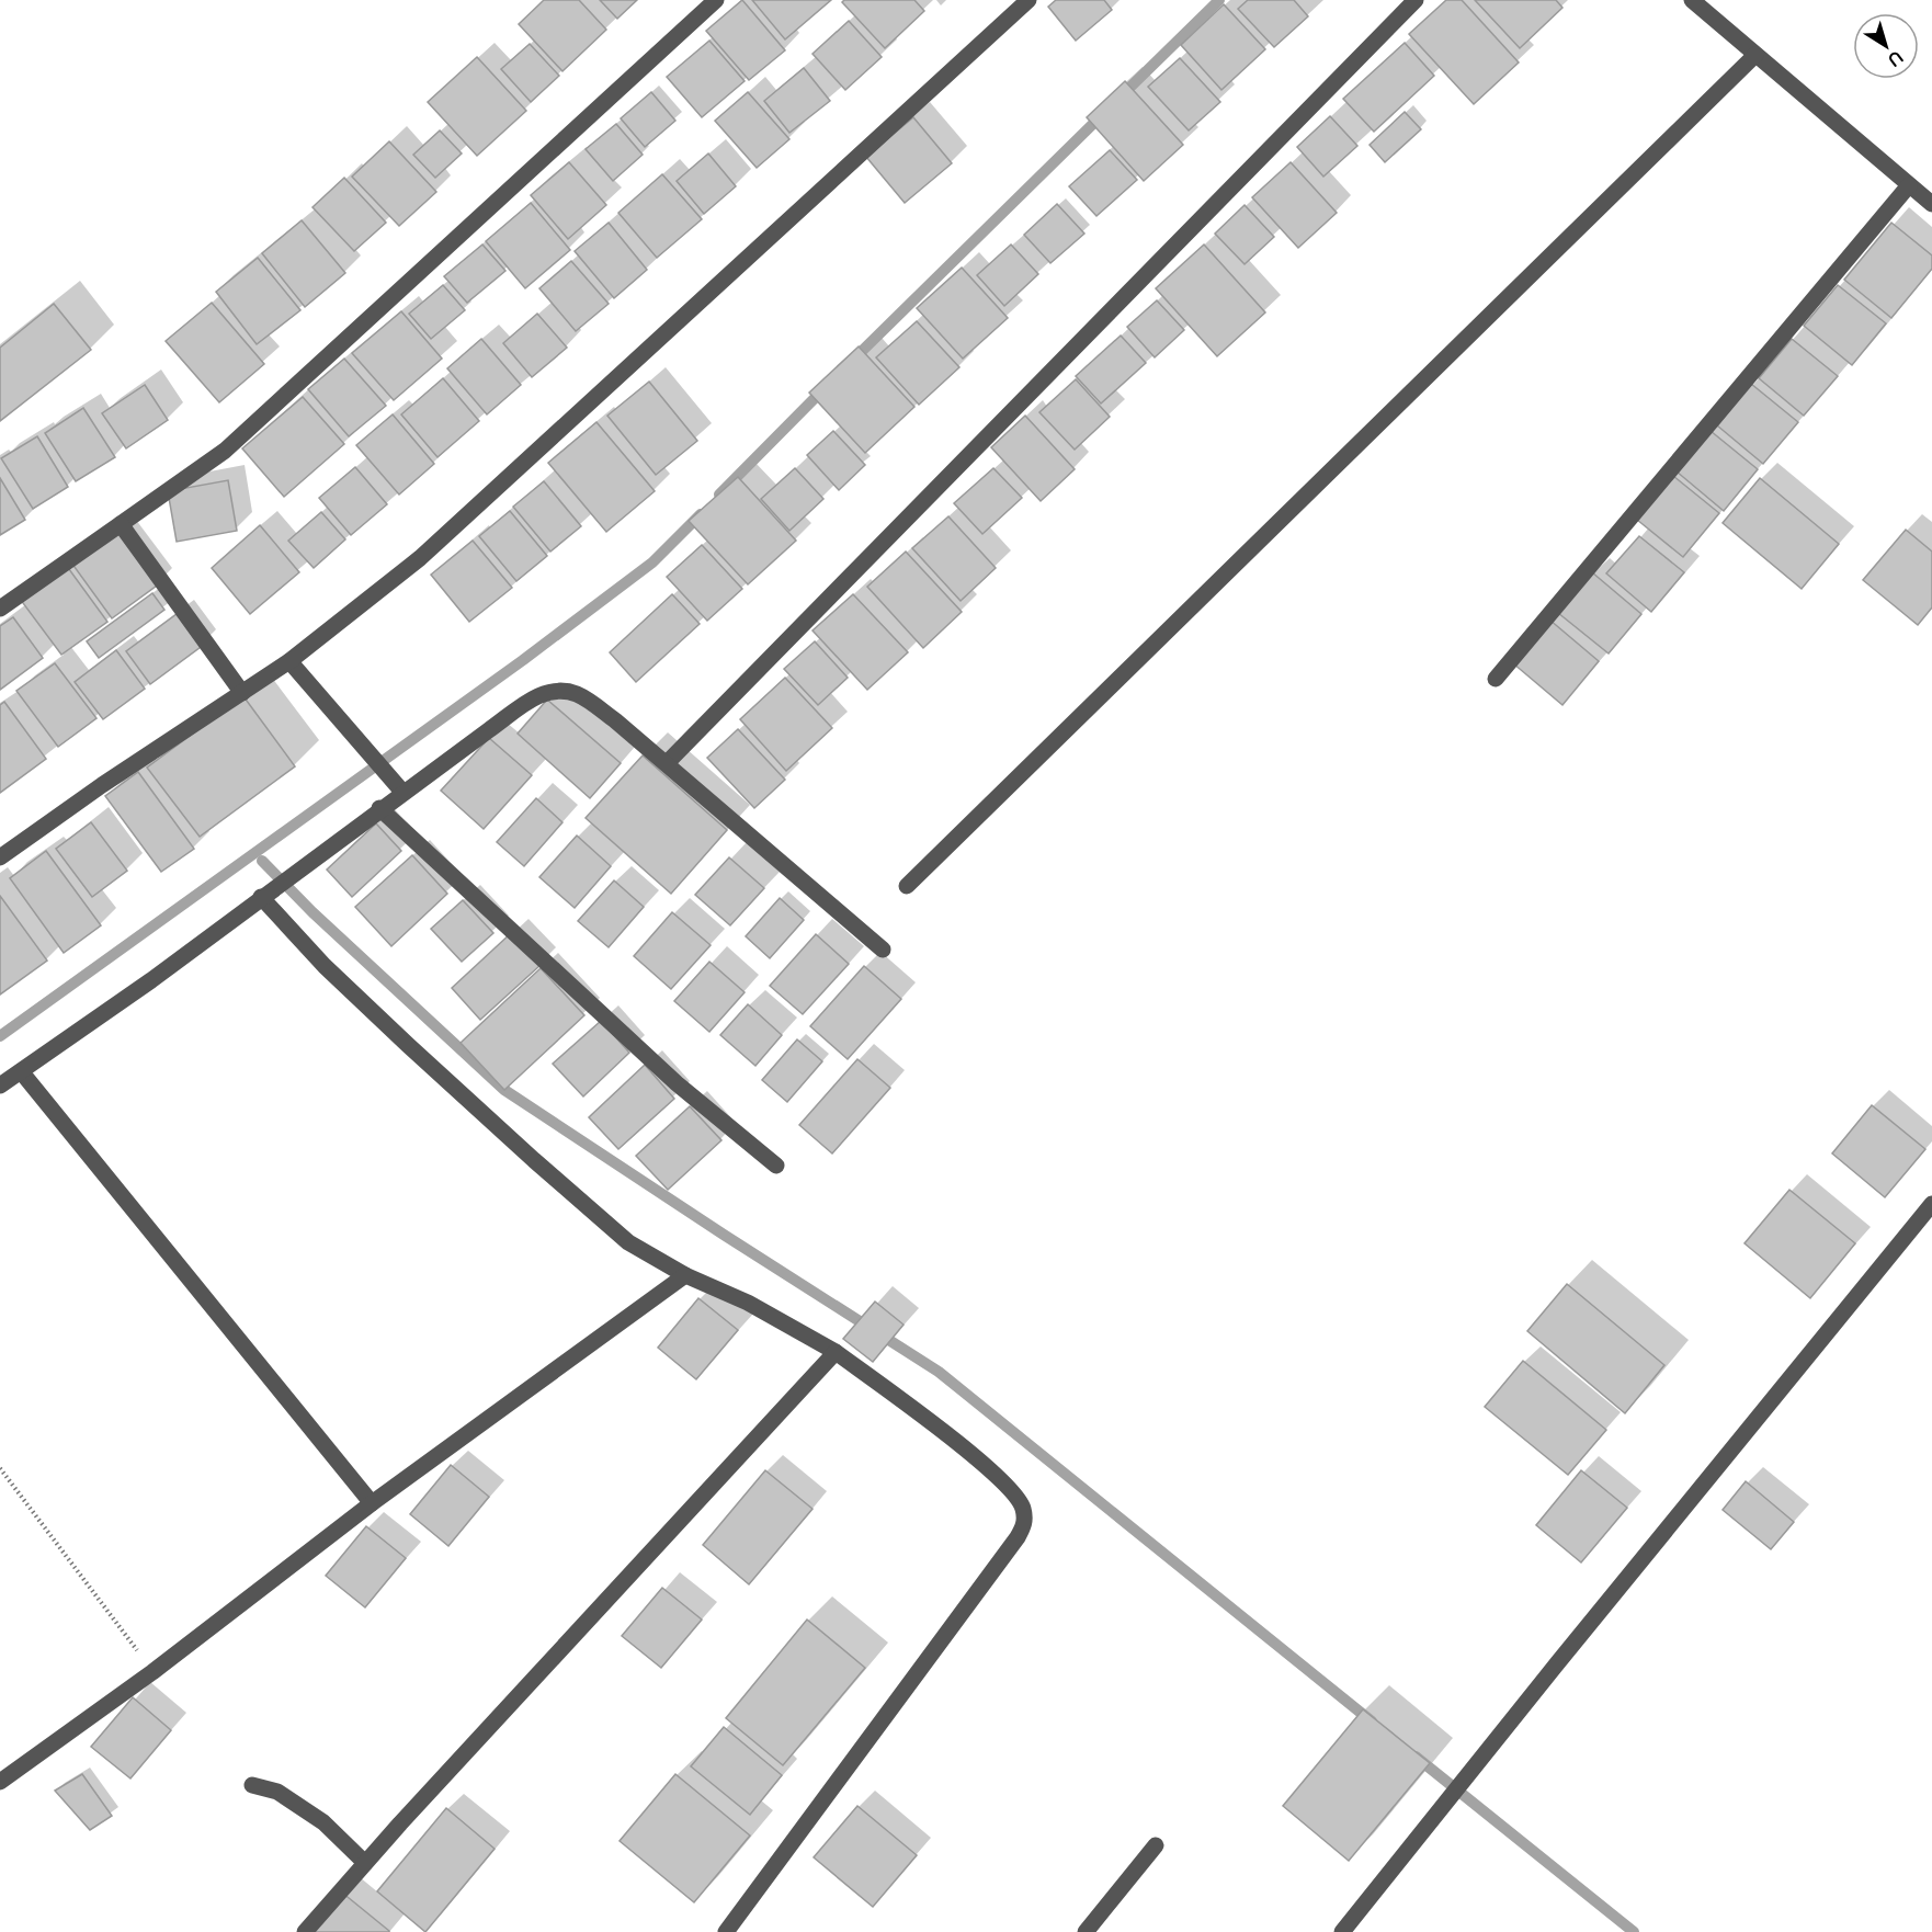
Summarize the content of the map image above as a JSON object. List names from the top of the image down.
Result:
{
  "north": "bottom right"
}
